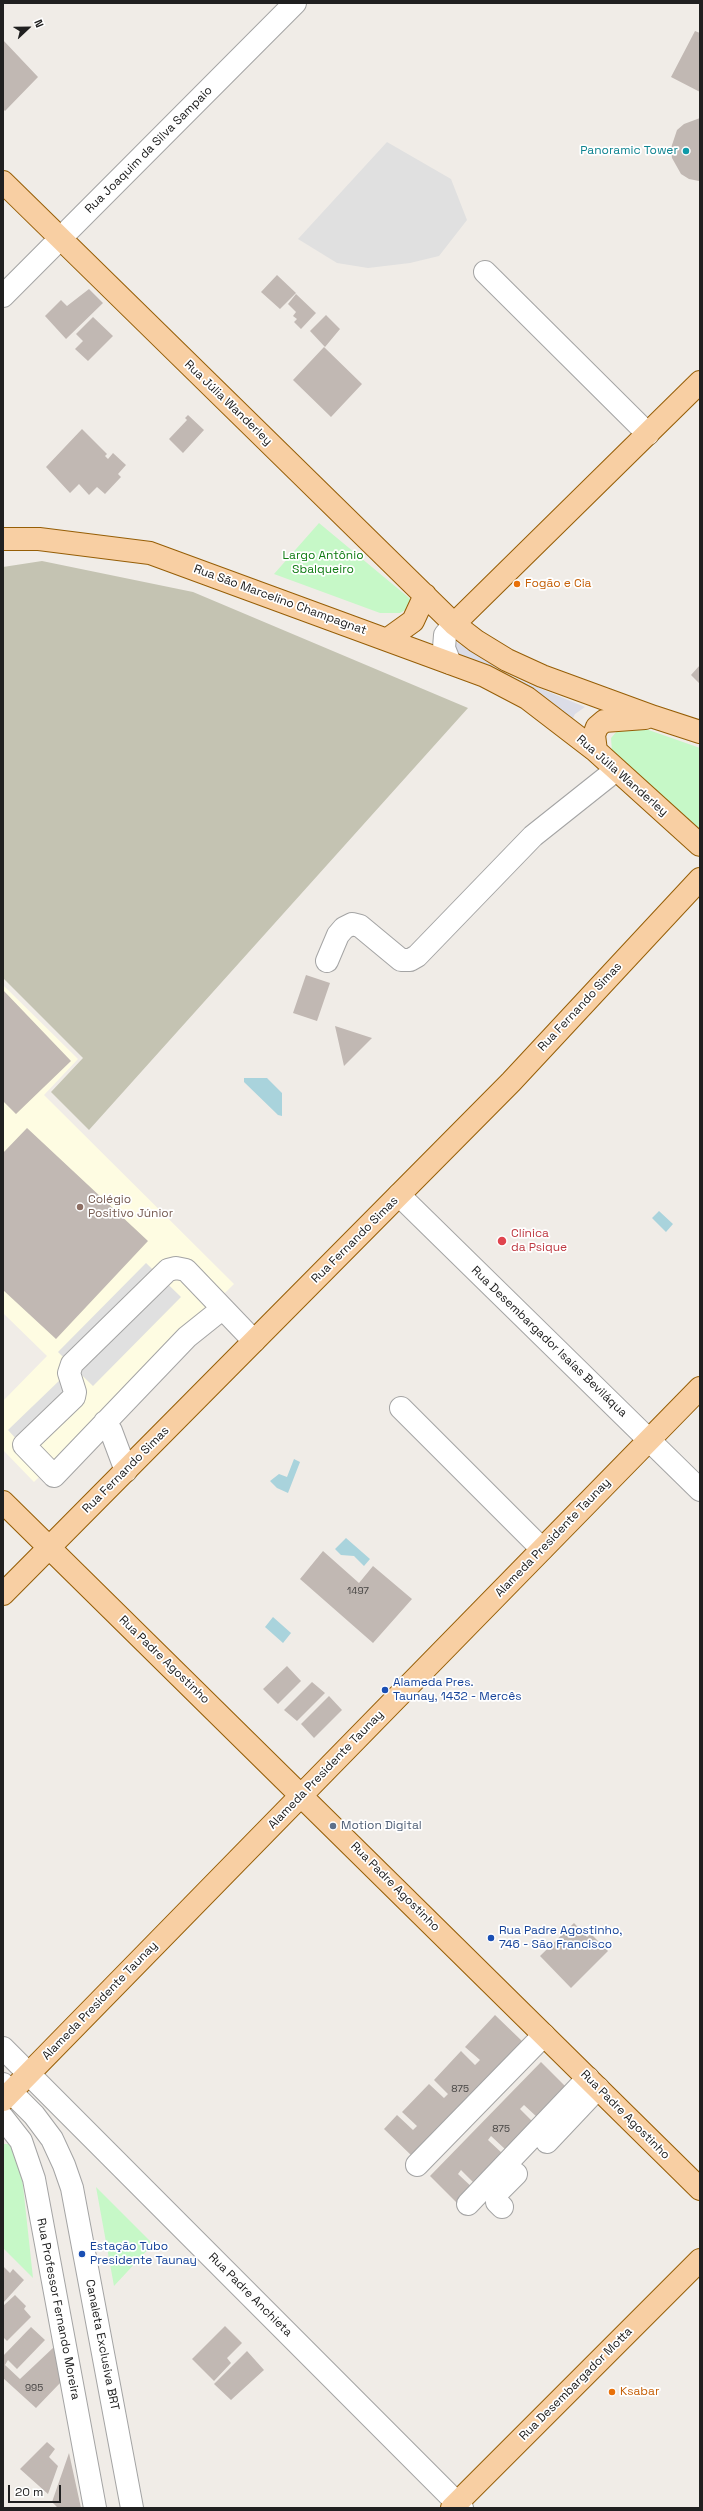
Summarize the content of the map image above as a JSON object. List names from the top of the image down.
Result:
{
  "streets": {
    "main road": [
      "Rua Júlia Wanderley",
      "Rua São Marcelino Champagnat",
      "Rua Fernando Simas",
      "Alameda Presidente Taunay",
      "Rua Padre Agostinho",
      "Rua Desembargador Motta"
    ],
    "street": [
      "Rua Joaquim da Silva Sampaio",
      "Rua Desembargador Isaías Beviláqua",
      "Rua Padre Anchieta",
      "Rua Professor Fernando Moreira",
      "Canaleta Exclusiva BRT"
    ]
  },
  "crossings": [
    ["Rua Joaquim da Silva Sampaio", "Rua Júlia Wanderley"],
    ["Rua Júlia Wanderley", "Rua São Marcelino Champagnat"],
    ["Rua Fernando Simas", "Rua Desembargador Isaías Beviláqua"],
    ["Rua Fernando Simas", "Rua Padre Agostinho"],
    ["Rua Desembargador Isaías Beviláqua", "Alameda Presidente Taunay"],
    ["Alameda Presidente Taunay", "Rua Padre Agostinho"],
    ["Alameda Presidente Taunay", "Rua Padre Anchieta"],
    ["Alameda Presidente Taunay", "Canaleta Exclusiva BRT"],
    ["Rua Padre Anchieta", "Rua Desembargador Motta"]
  ],
  "parks": ["Largo Antônio Sbalqueiro"],
  "places": [
    "Panoramic Tower",
    "Fogão e Cia",
    "Colégio Positivo Júnior",
    "Clínica da Psique",
    "Alameda Pres. Taunay, 1432 - Mercês",
    "Motion Digital",
    "Rua Padre Agostinho, 746 - São Francisco",
    "Estação Tubo Presidente Taunay",
    "Ksabar"
  ],
  "house_numbers": [
    "1497",
    "875",
    "875",
    "995"
  ],
  "scale_bar": "20 m",
  "north": "right"
}
